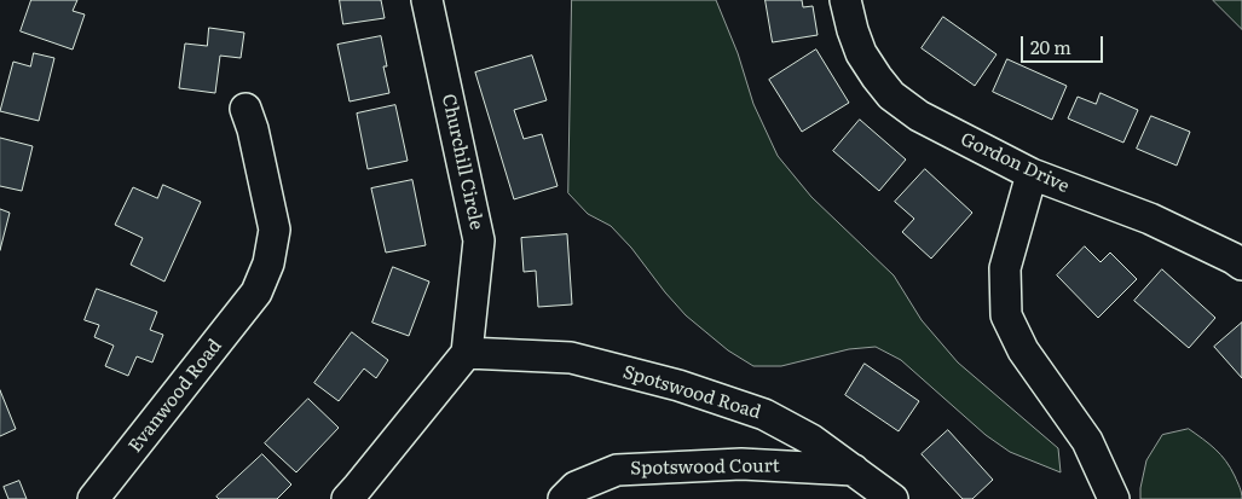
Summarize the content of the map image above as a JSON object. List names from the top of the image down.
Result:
{
  "streets": {
    "street": [
      "Churchill Circle",
      "Gordon Drive",
      "Spotswood Road",
      "Evanwood Road",
      "Spotswood Court"
    ]
  },
  "crossings": [
    ["Churchill Circle", "Spotswood Road"],
    ["Spotswood Road", "Spotswood Court"]
  ],
  "scale_bar": "20 m"
}
